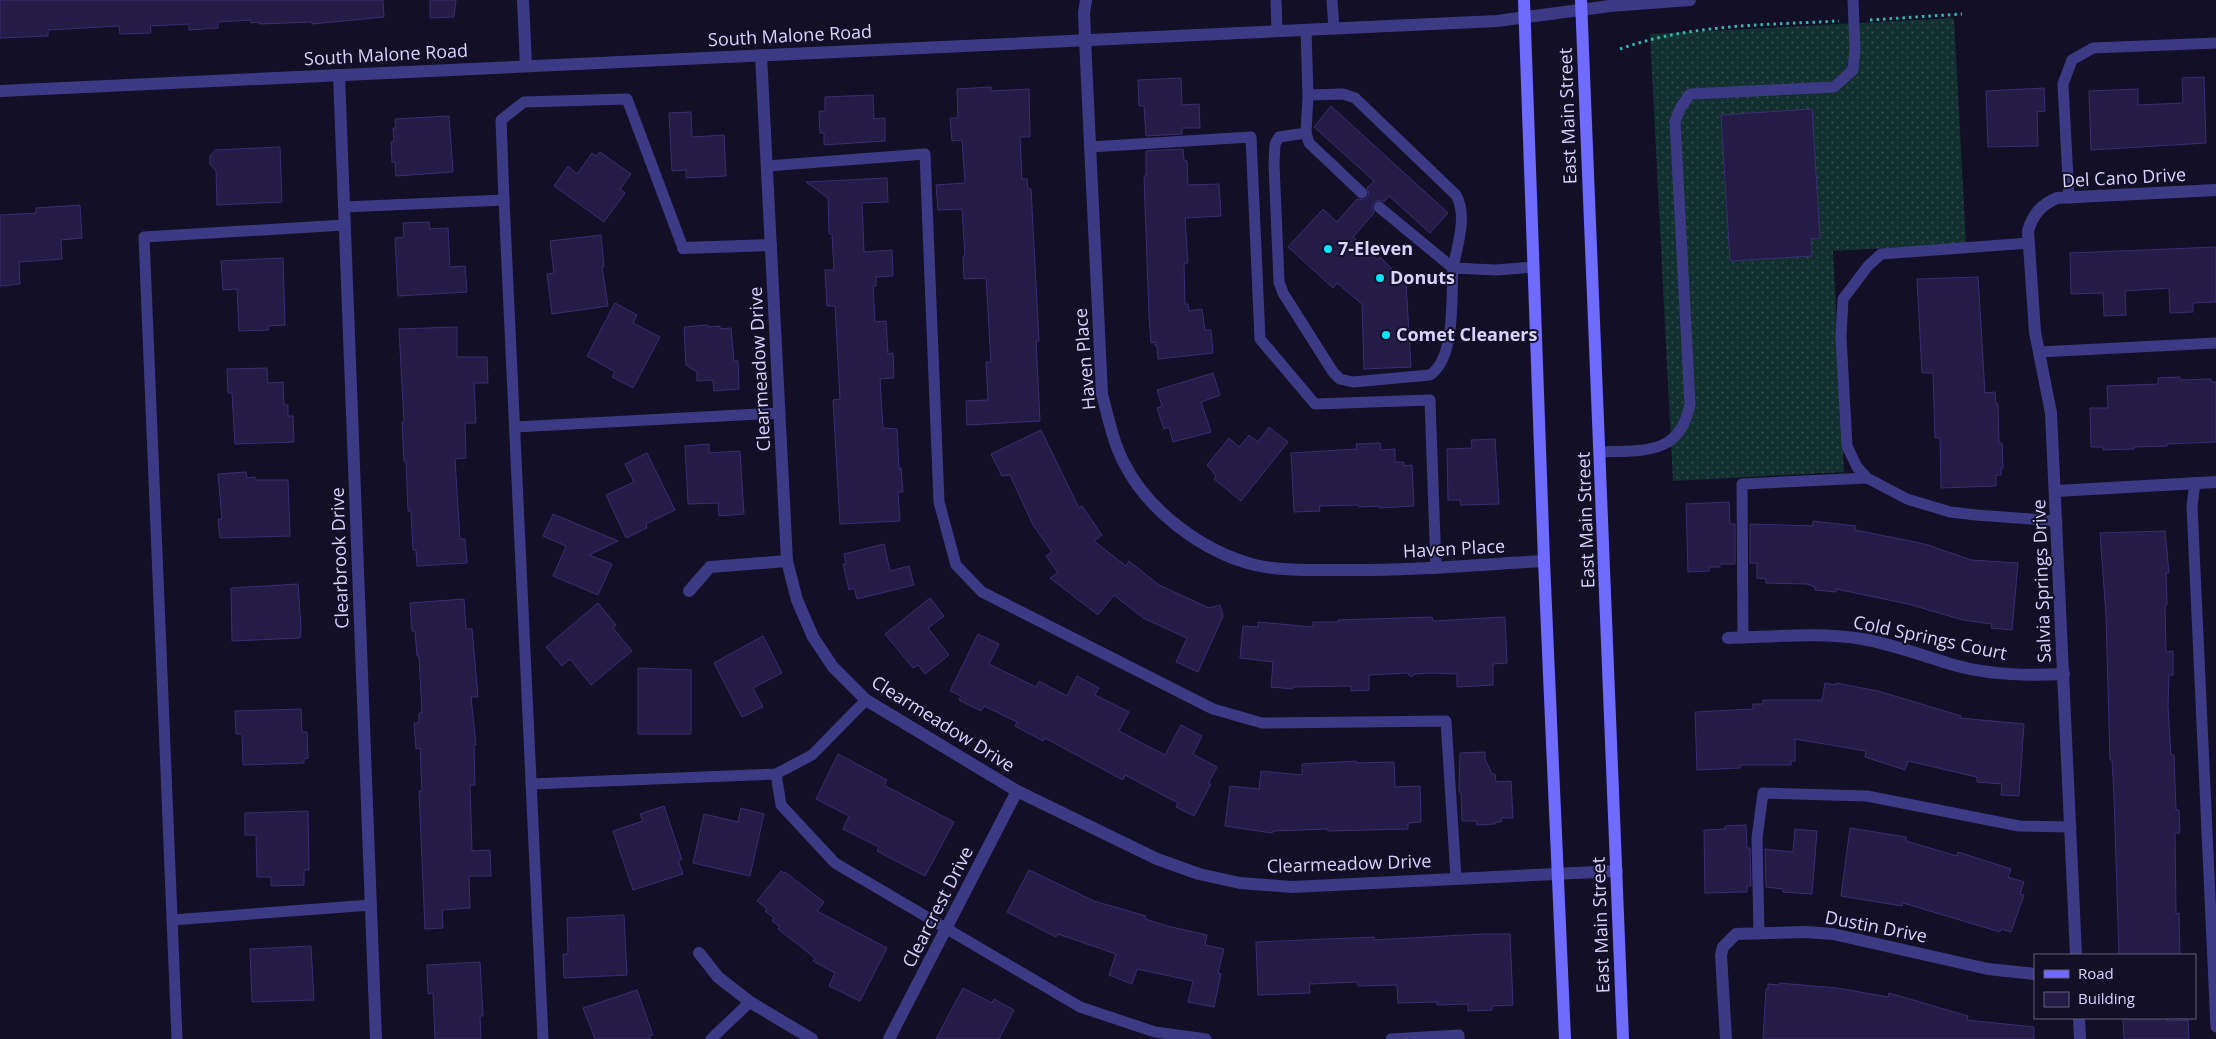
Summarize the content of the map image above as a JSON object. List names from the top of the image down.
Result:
{
  "streets": {
    "main road": ["East Main Street"],
    "street": [
      "South Malone Road",
      "Del Cano Drive",
      "Haven Place",
      "Clearmeadow Drive",
      "Clearbrook Drive",
      "Salvia Springs Drive",
      "Cold Springs Court",
      "Clearcrest Drive",
      "Dustin Drive"
    ]
  },
  "crossings": [
    ["South Malone Road", "East Main Street"],
    ["South Malone Road", "Haven Place"],
    ["South Malone Road", "Clearmeadow Drive"],
    ["South Malone Road", "Clearbrook Drive"],
    ["East Main Street", "Clearmeadow Drive"],
    ["Del Cano Drive", "Salvia Springs Drive"],
    ["Clearmeadow Drive", "Clearcrest Drive"],
    ["Salvia Springs Drive", "Cold Springs Court"]
  ],
  "places": ["7-Eleven", "Donuts", "Comet Cleaners"],
  "legend": ["Road", "Building"]
}
